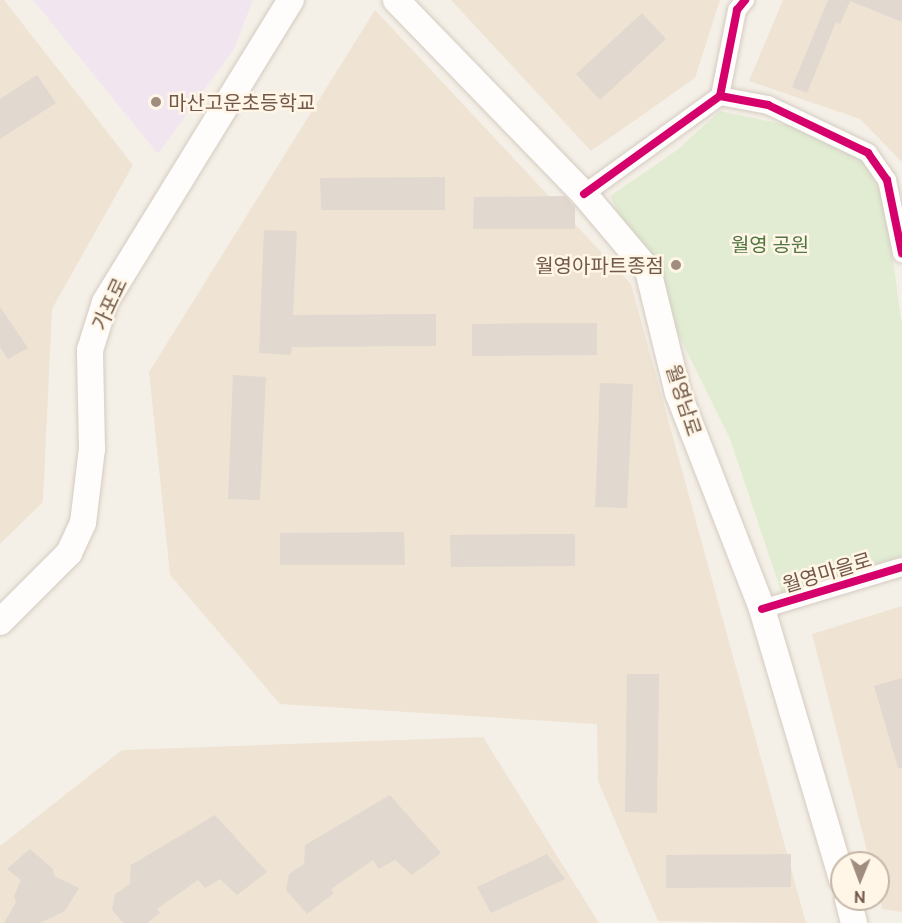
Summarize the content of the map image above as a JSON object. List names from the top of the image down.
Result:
{
  "streets": {
    "main road": ["가포로", "월영남로"],
    "street": ["월영마을로"]
  },
  "crossings": [
    ["월영남로", "월영마을로"]
  ],
  "parks": ["월영 공원"],
  "places": ["마산고운초등학교", "월영아파트종점"],
  "north": "bottom"
}
